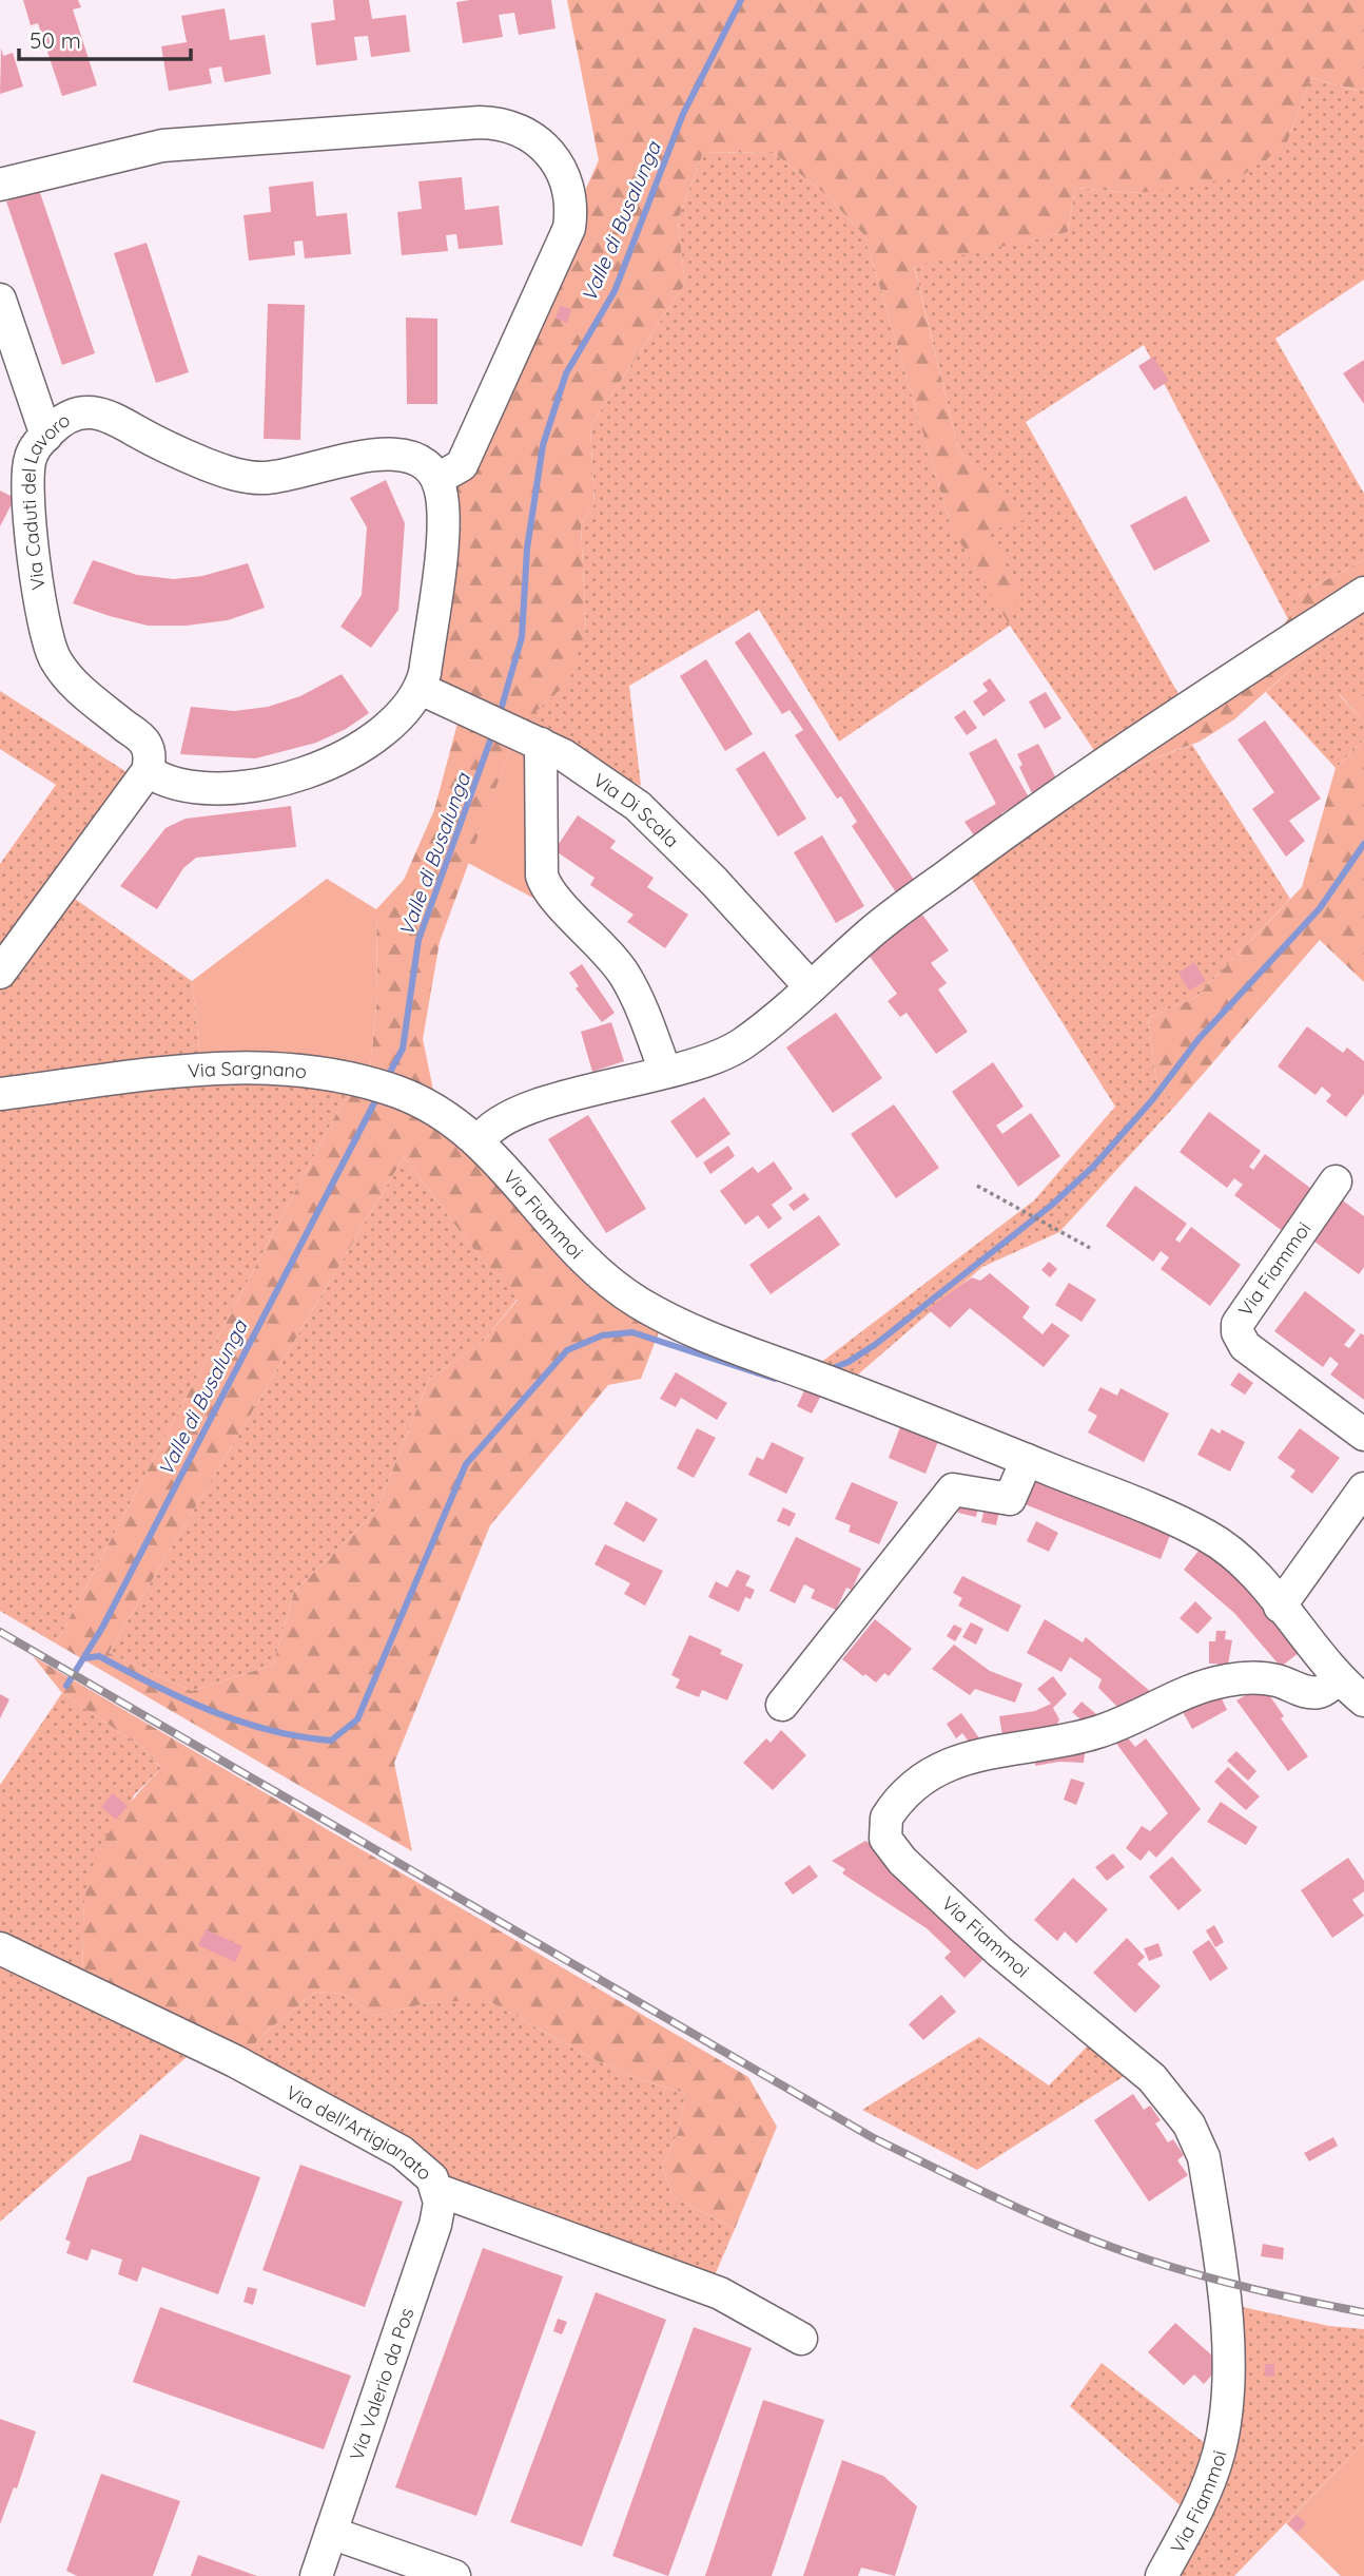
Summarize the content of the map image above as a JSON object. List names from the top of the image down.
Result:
{
  "streets": {
    "street": [
      "Via Caduti del Lavoro",
      "Via Di Scala",
      "Via Sargnano",
      "Via Fiammoi",
      "Via dell'Artigianato",
      "Via Valerio da Pos"
    ]
  },
  "crossings": [
    ["Via Sargnano", "Via Fiammoi"],
    ["Via dell'Artigianato", "Via Valerio da Pos"]
  ],
  "water": ["Valle di Busalunga"],
  "scale_bar": "50 m"
}
